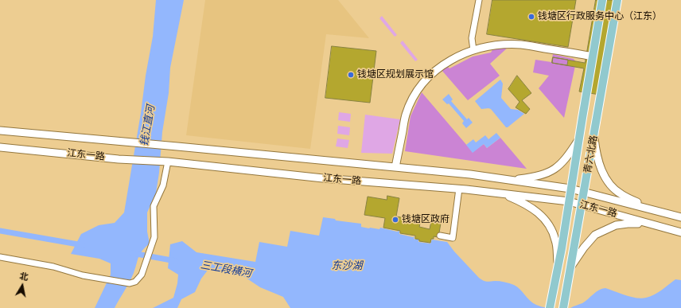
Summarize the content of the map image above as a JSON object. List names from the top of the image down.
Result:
{
  "streets": {
    "main road": ["青六北路", "江东一路"]
  },
  "crossings": [
    ["青六北路", "江东一路"]
  ],
  "water": ["钱江直河", "东沙湖", "三工段横河"],
  "places": ["钱塘区行政服务中心（江东）", "钱塘区规划展示馆", "钱塘区政府"],
  "north": "top"
}
